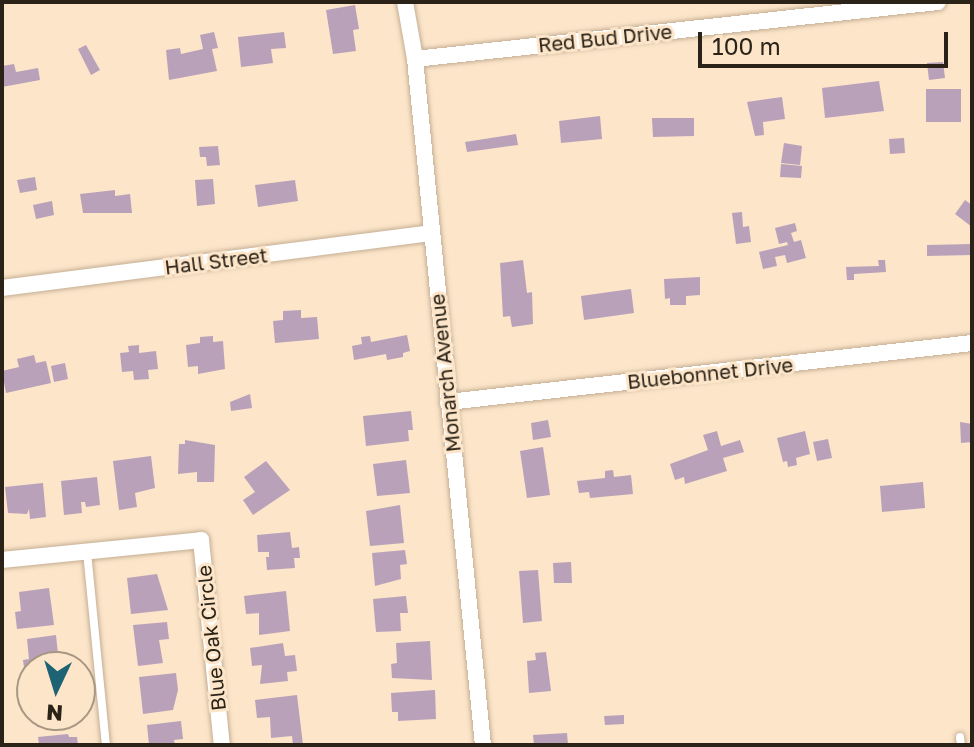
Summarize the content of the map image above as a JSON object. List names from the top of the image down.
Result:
{
  "streets": {
    "street": [
      "Red Bud Drive",
      "Hall Street",
      "Monarch Avenue",
      "Bluebonnet Drive",
      "Blue Oak Circle"
    ]
  },
  "crossings": [
    ["Red Bud Drive", "Monarch Avenue"],
    ["Hall Street", "Monarch Avenue"],
    ["Monarch Avenue", "Bluebonnet Drive"]
  ],
  "scale_bar": "100 m",
  "north": "bottom"
}
